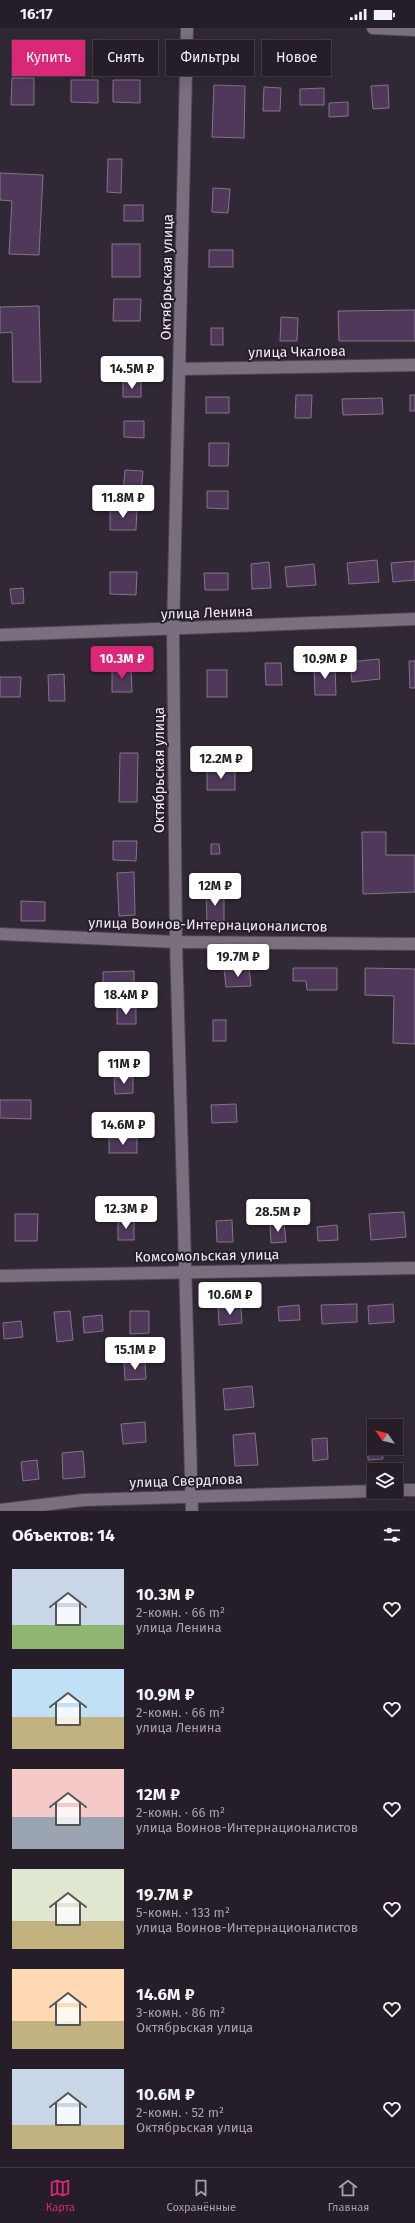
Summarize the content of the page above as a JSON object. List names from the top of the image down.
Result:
{
  "streets": {
    "street": [
      "Октябрьская улица",
      "улица Чкалова",
      "улица Ленина",
      "улица Воинов-Интернационалистов",
      "Комсомольская улица",
      "улица Свердлова"
    ]
  },
  "crossings": [
    ["Октябрьская улица", "улица Чкалова"],
    ["Октябрьская улица", "улица Ленина"],
    ["Октябрьская улица", "улица Воинов-Интернационалистов"],
    ["Октябрьская улица", "Комсомольская улица"],
    ["Октябрьская улица", "улица Свердлова"]
  ],
  "north": "top left",
  "page": {
    "status": "16:17",
    "chip": [
      "Купить",
      "Снять",
      "Фильтры",
      "Новое"
    ],
    "price": [
      "14.5M ₽",
      "11.8M ₽",
      "10.3M ₽",
      "10.9M ₽",
      "12.2M ₽",
      "12M ₽",
      "19.7M ₽",
      "18.4M ₽",
      "11M ₽",
      "14.6M ₽",
      "12.3M ₽",
      "28.5M ₽",
      "10.6M ₽",
      "15.1M ₽"
    ],
    "heading": "Объектов: 14",
    "list": [
      {
        "name": "10.3M ₽",
        "note": "2-комн. · 66 m² · улица Ленина"
      },
      {
        "name": "10.9M ₽",
        "note": "2-комн. · 66 m² · улица Ленина"
      },
      {
        "name": "12M ₽",
        "note": "2-комн. · 66 m² · улица Воинов-Интернационалистов"
      },
      {
        "name": "19.7M ₽",
        "note": "5-комн. · 133 m² · улица Воинов-Интернационалистов"
      },
      {
        "name": "14.6M ₽",
        "note": "3-комн. · 86 m² · Октябрьская улица"
      },
      {
        "name": "10.6M ₽",
        "note": "2-комн. · 52 m² · Октябрьская улица"
      }
    ],
    "tabs": ["Карта", "Сохранённые", "Главная"]
  }
}
